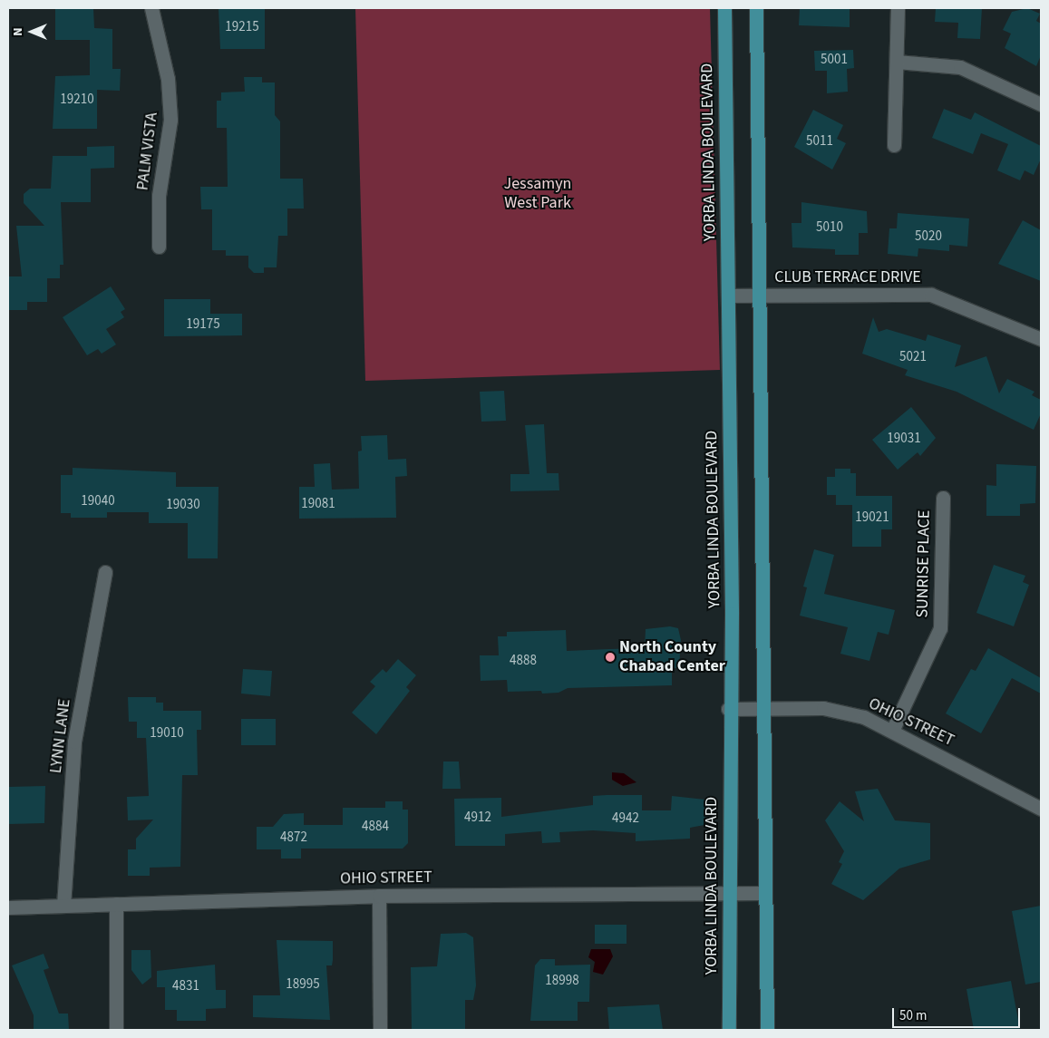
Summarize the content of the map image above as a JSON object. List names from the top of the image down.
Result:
{
  "streets": {
    "main road": ["YORBA LINDA BOULEVARD"],
    "street": [
      "PALM VISTA",
      "CLUB TERRACE DRIVE",
      "SUNRISE PLACE",
      "OHIO STREET",
      "LYNN LANE"
    ]
  },
  "crossings": [
    ["YORBA LINDA BOULEVARD", "CLUB TERRACE DRIVE"],
    ["YORBA LINDA BOULEVARD", "OHIO STREET"],
    ["SUNRISE PLACE", "OHIO STREET"],
    ["OHIO STREET", "LYNN LANE"]
  ],
  "parks": ["Jessamyn West Park"],
  "places": ["North County Chabad Center"],
  "house_numbers": [
    "19215",
    "5001",
    "19210",
    "5011",
    "5010",
    "5020",
    "19175",
    "5021",
    "19031",
    "19040",
    "19081",
    "19030",
    "19021",
    "4888",
    "19010",
    "4912",
    "4942",
    "4884",
    "4872",
    "18998",
    "18995",
    "4831"
  ],
  "scale_bar": "50 m",
  "north": "left"
}
